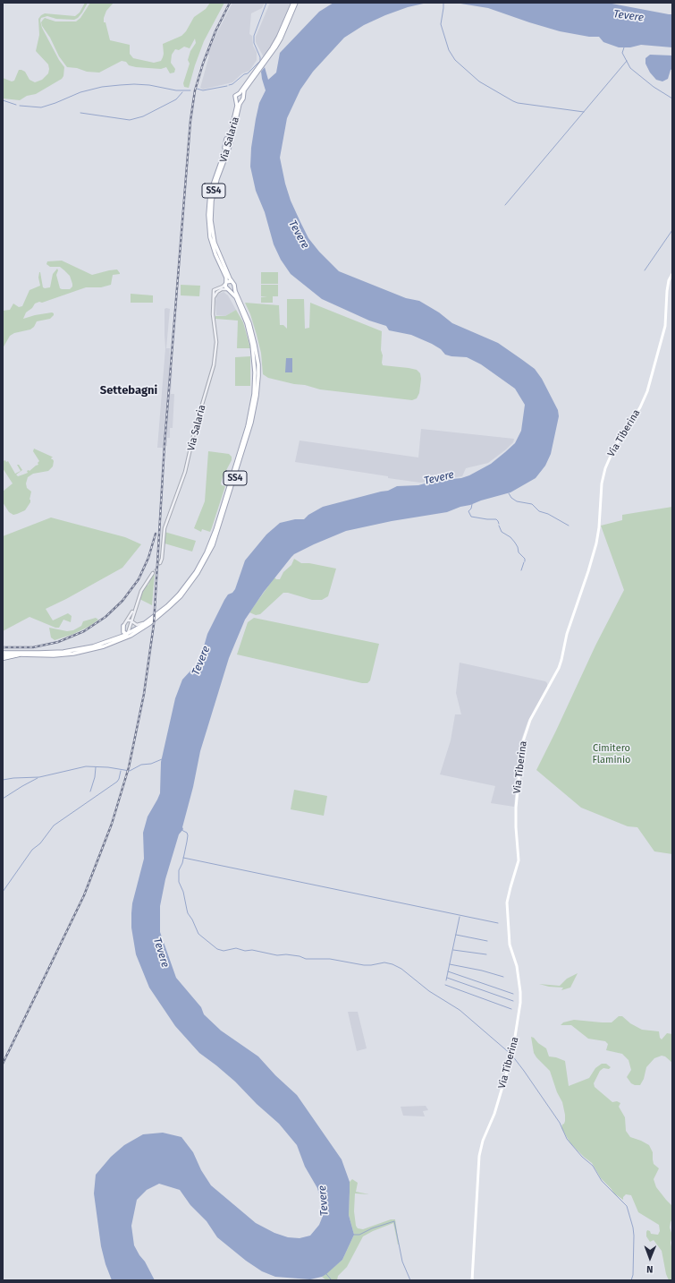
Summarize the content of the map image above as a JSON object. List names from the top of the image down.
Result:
{
  "streets": {
    "main road": ["Via Salaria", "SS4", "Via Tiberina"]
  },
  "crossings": [
    ["Via Salaria", "SS4"]
  ],
  "districts": ["Settebagni"],
  "water": ["Tevere"],
  "parks": ["Cimitero Flaminio"],
  "north": "bottom"
}
